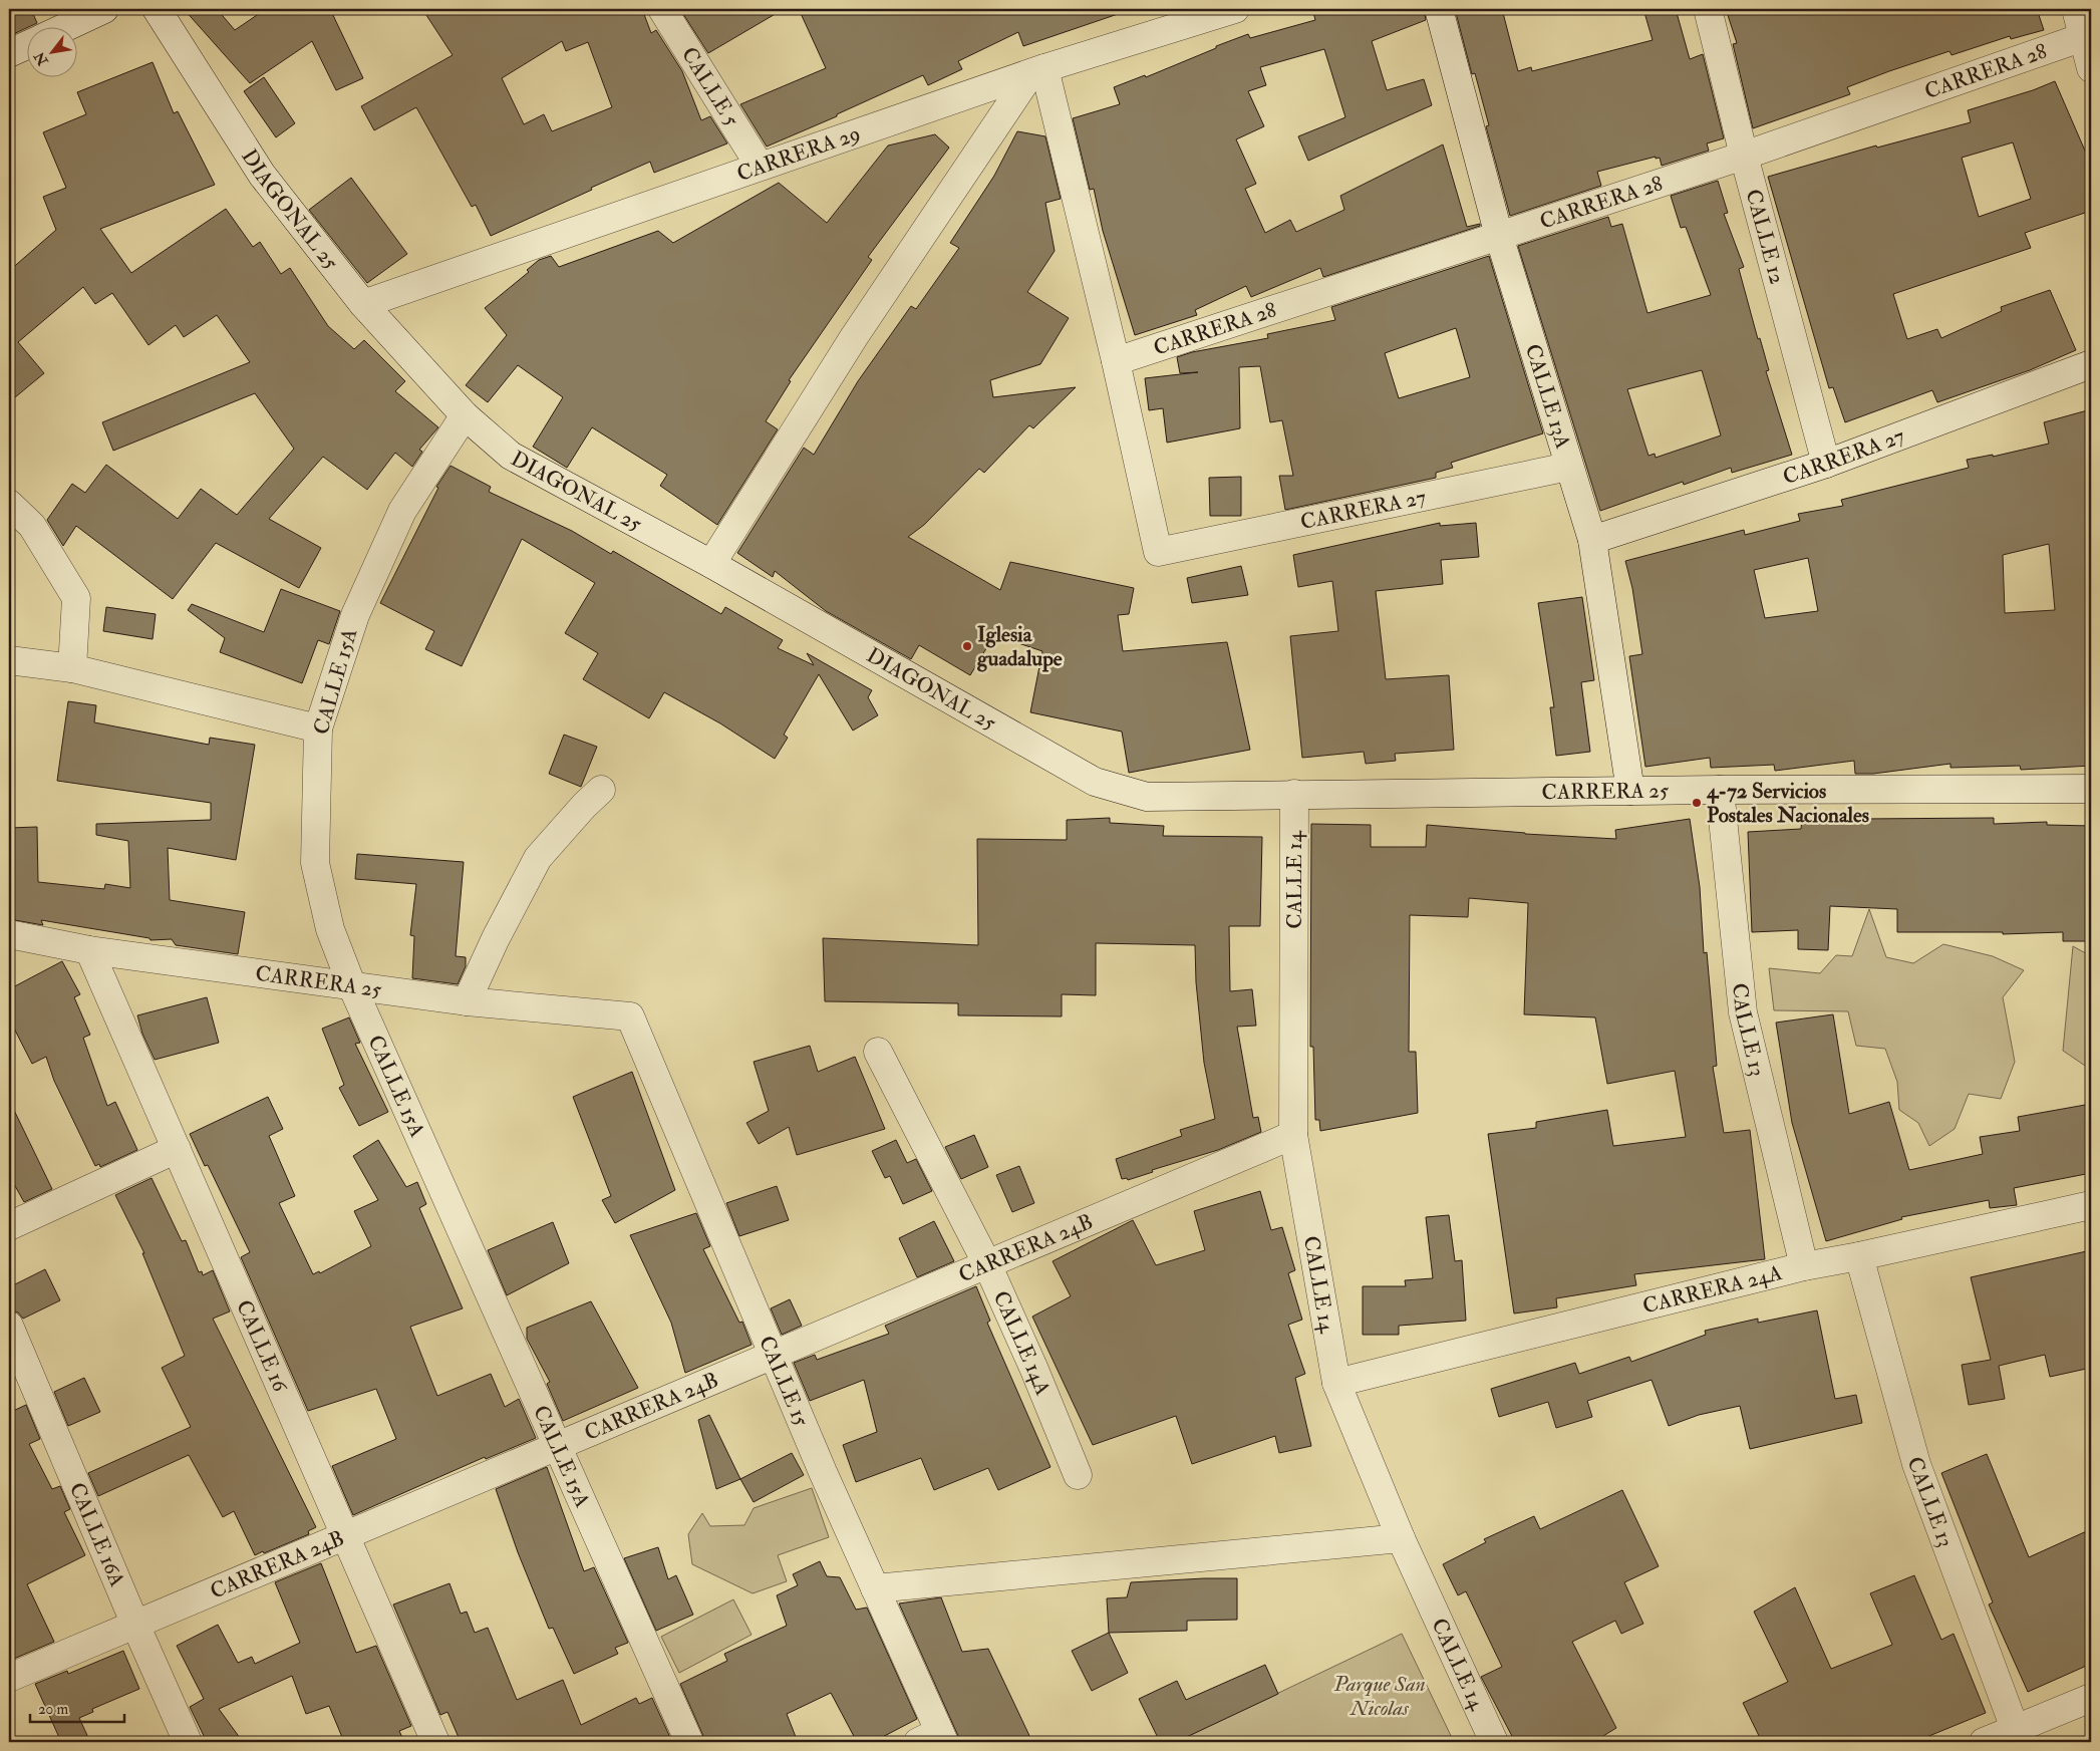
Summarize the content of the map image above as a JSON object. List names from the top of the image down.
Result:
{
  "streets": {
    "street": [
      "CARRERA 28",
      "CALLE 5",
      "CARRERA 29",
      "DIAGONAL 25",
      "CALLE 12",
      "CALLE 13A",
      "CARRERA 27",
      "CALLE 15A",
      "CARRERA 25",
      "CALLE 14",
      "CALLE 13",
      "CARRERA 24B",
      "CARRERA 24A",
      "CALLE 14A",
      "CALLE 16",
      "CALLE 15",
      "CALLE 16A"
    ]
  },
  "crossings": [
    ["CARRERA 28", "CALLE 12"],
    ["CARRERA 28", "CALLE 13A"],
    ["CARRERA 28", "CARRERA 27"],
    ["CALLE 5", "CARRERA 29"],
    ["CARRERA 29", "DIAGONAL 25"],
    ["DIAGONAL 25", "CALLE 15A"],
    ["DIAGONAL 25", "CARRERA 25"],
    ["CALLE 12", "CARRERA 27"],
    ["CALLE 13A", "CARRERA 27"],
    ["CALLE 13A", "CARRERA 25"],
    ["CALLE 15A", "CARRERA 25"],
    ["CALLE 15A", "CARRERA 24B"],
    ["CARRERA 25", "CALLE 14"],
    ["CARRERA 25", "CALLE 13"],
    ["CARRERA 25", "CALLE 16"],
    ["CARRERA 25", "CALLE 15"],
    ["CALLE 14", "CARRERA 24B"],
    ["CALLE 14", "CARRERA 24A"],
    ["CALLE 13", "CARRERA 24A"],
    ["CARRERA 24B", "CALLE 14A"],
    ["CARRERA 24B", "CALLE 16"],
    ["CARRERA 24B", "CALLE 15"],
    ["CARRERA 24B", "CALLE 16A"]
  ],
  "parks": ["Parque San Nicolas"],
  "places": ["Iglesia guadalupe", "4-72 Servicios Postales Nacionales"],
  "scale_bar": "20 m",
  "north": "bottom left"
}
